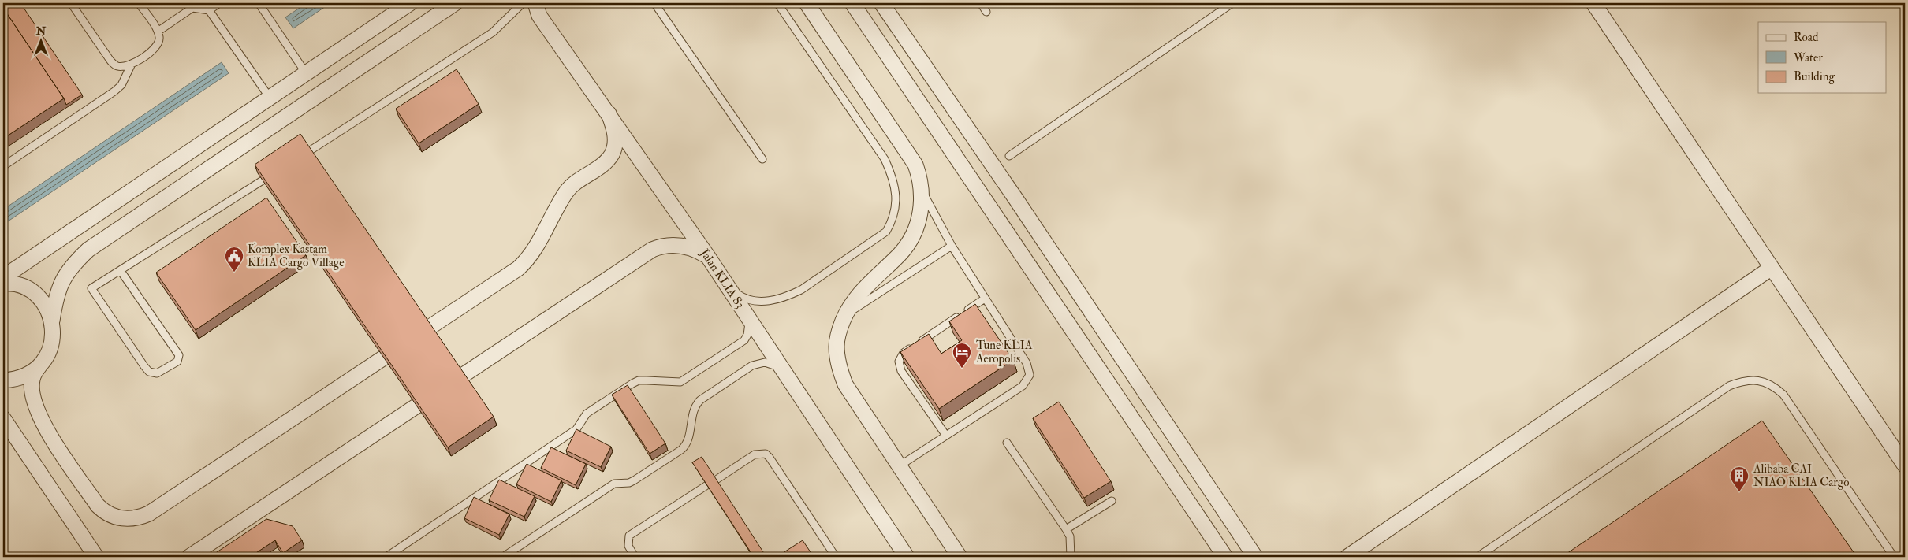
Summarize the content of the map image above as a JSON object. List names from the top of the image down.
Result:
{
  "streets": {
    "street": ["Jalan KLIA S3"]
  },
  "places": {
    "public building": ["Komplex Kastam KLIA Cargo Village"],
    "hotel": ["Tune KLIA Aeropolis"],
    "building": ["Alibaba CAI NIAO KLIA Cargo"]
  },
  "legend": ["Road", "Water", "Building"],
  "north": "top"
}
